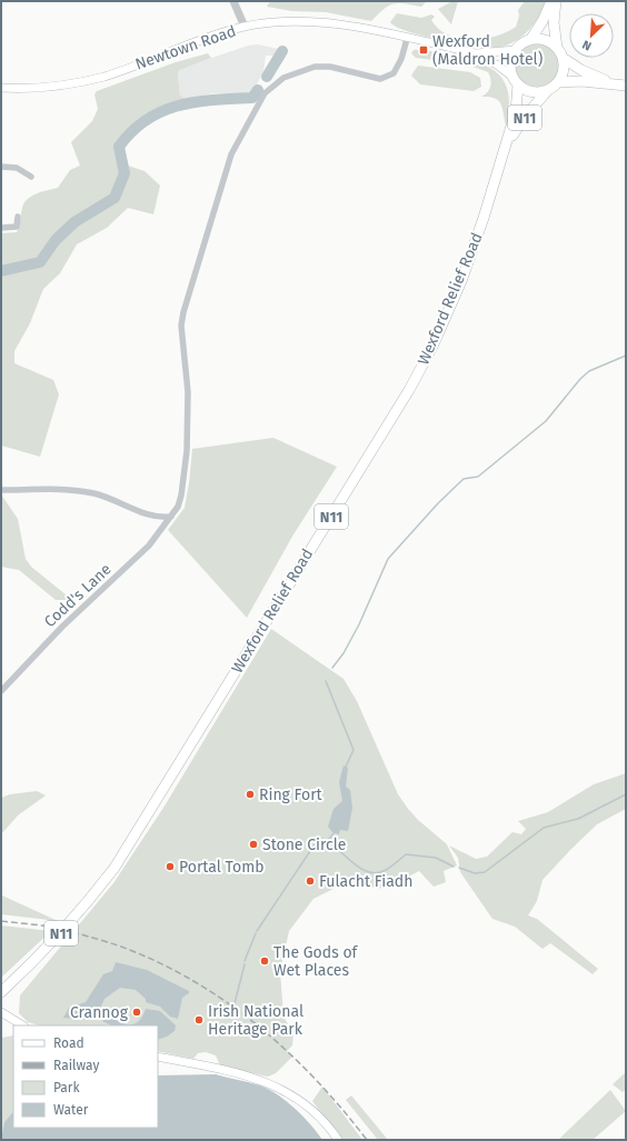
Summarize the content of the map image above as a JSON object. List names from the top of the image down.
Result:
{
  "streets": {
    "highway": ["N11", "Wexford Relief Road"],
    "main road": ["Newtown Road"],
    "street": ["Codd's Lane"]
  },
  "crossings": [
    ["Newtown Road", "Wexford Relief Road"],
    ["Newtown Road", "Codd's Lane"]
  ],
  "places": {
    "transit": ["Wexford (Maldron Hotel)"],
    "other": [
      "Ring Fort",
      "Stone Circle",
      "Portal Tomb",
      "Fulacht Fiadh",
      "The Gods of Wet Places",
      "Crannog",
      "Irish National Heritage Park"
    ]
  },
  "legend": [
    "Road",
    "Railway",
    "Park",
    "Water"
  ],
  "north": "bottom left"
}
